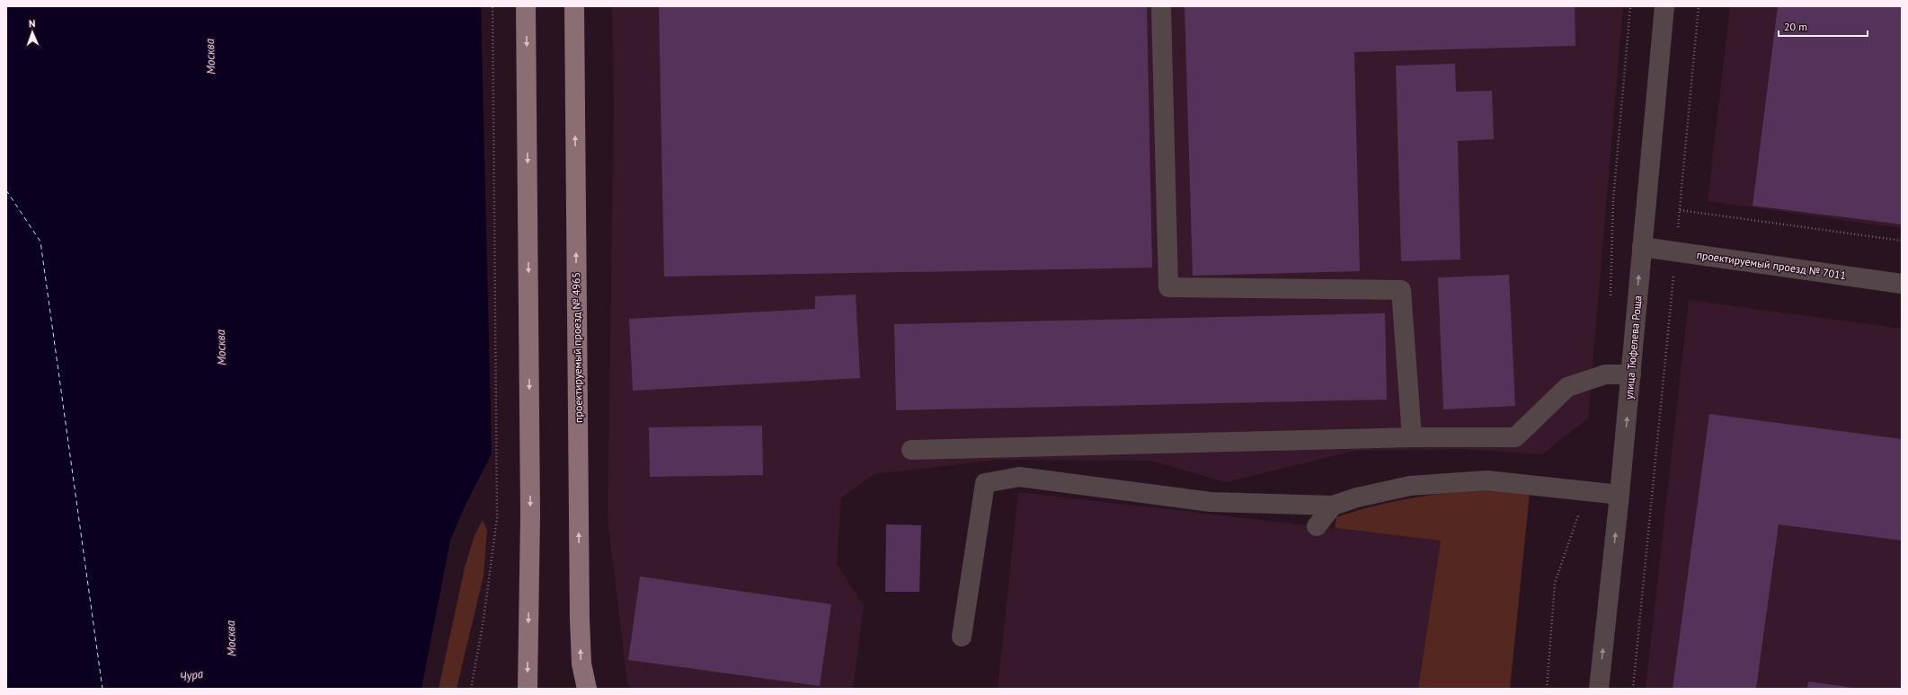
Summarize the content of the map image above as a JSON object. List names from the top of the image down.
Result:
{
  "streets": {
    "main road": ["проектируемый проезд № 4965"],
    "street": ["проектируемый проезд № 7011", "улица Тюфелева Роща"]
  },
  "crossings": [
    ["проектируемый проезд № 7011", "улица Тюфелева Роща"]
  ],
  "one_way": ["улица Тюфелева Роща"],
  "water": ["Москва", "Чура"],
  "scale_bar": "20 m",
  "north": "top"
}
